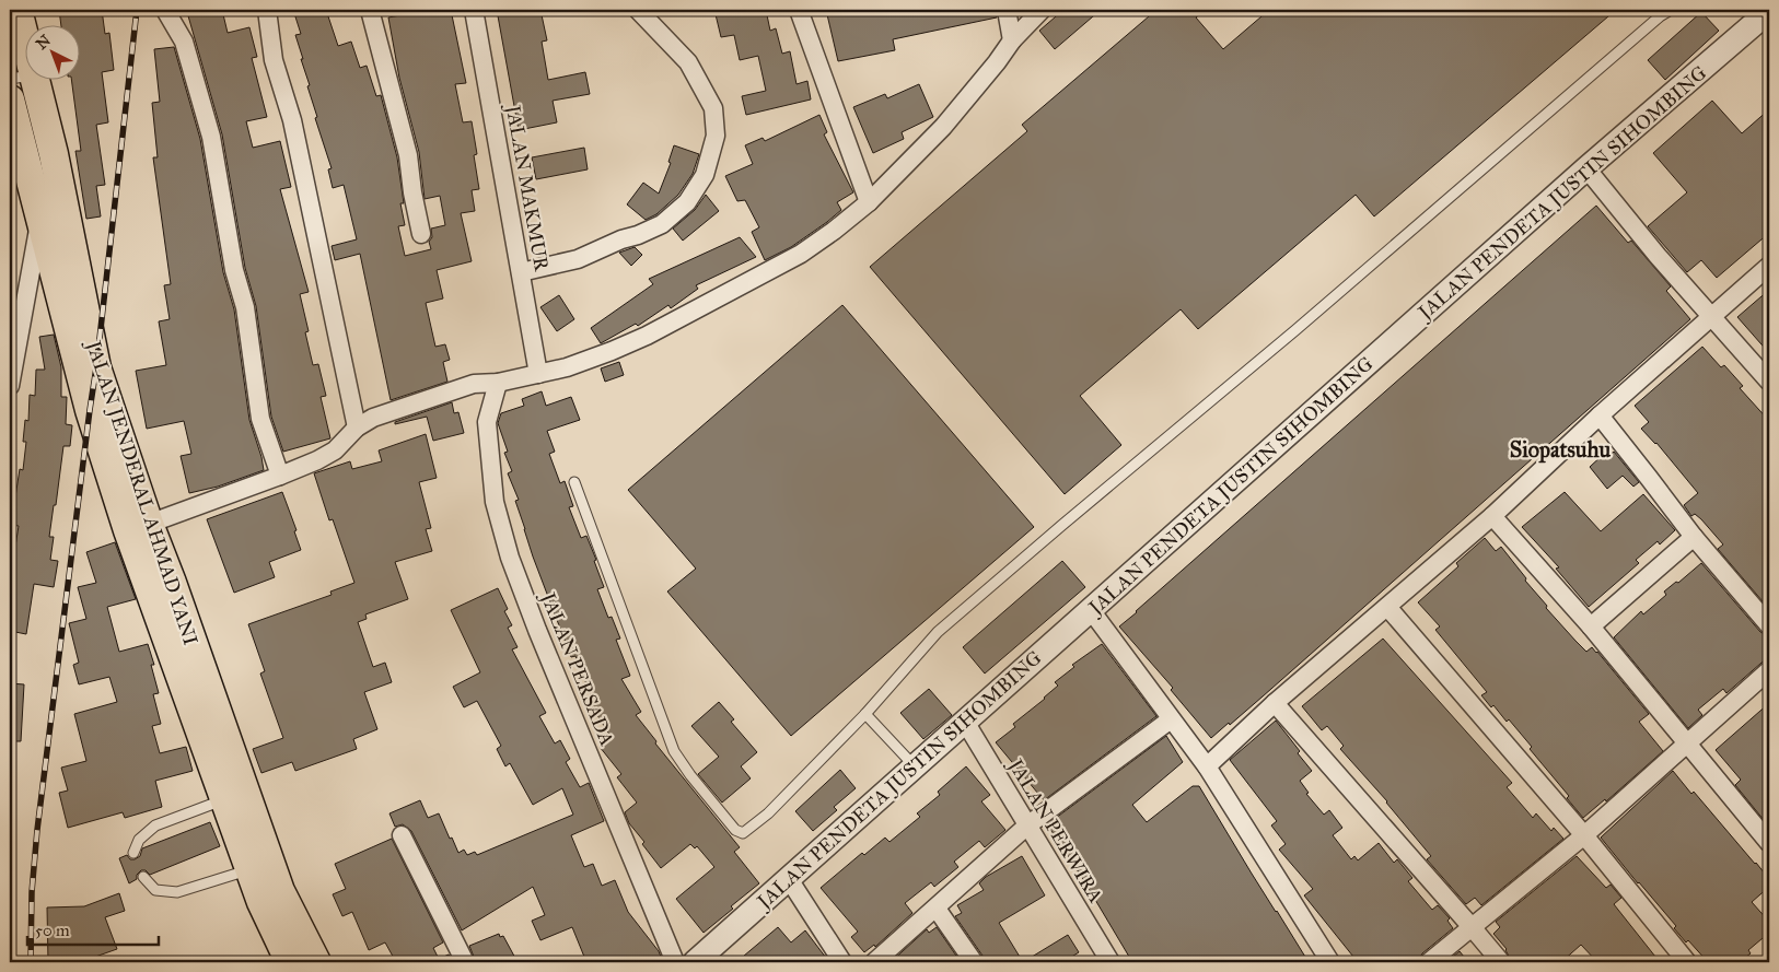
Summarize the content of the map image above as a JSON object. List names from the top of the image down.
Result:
{
  "streets": {
    "main road": ["JALAN JENDERAL AHMAD YANI"],
    "street": [
      "JALAN MAKMUR",
      "JALAN PENDETA JUSTIN SIHOMBING",
      "JALAN PERSADA",
      "JALAN PERWIRA"
    ]
  },
  "crossings": [
    ["JALAN PENDETA JUSTIN SIHOMBING", "JALAN PERWIRA"]
  ],
  "districts": ["Siopatsuhu"],
  "scale_bar": "50 m",
  "north": "top left"
}
